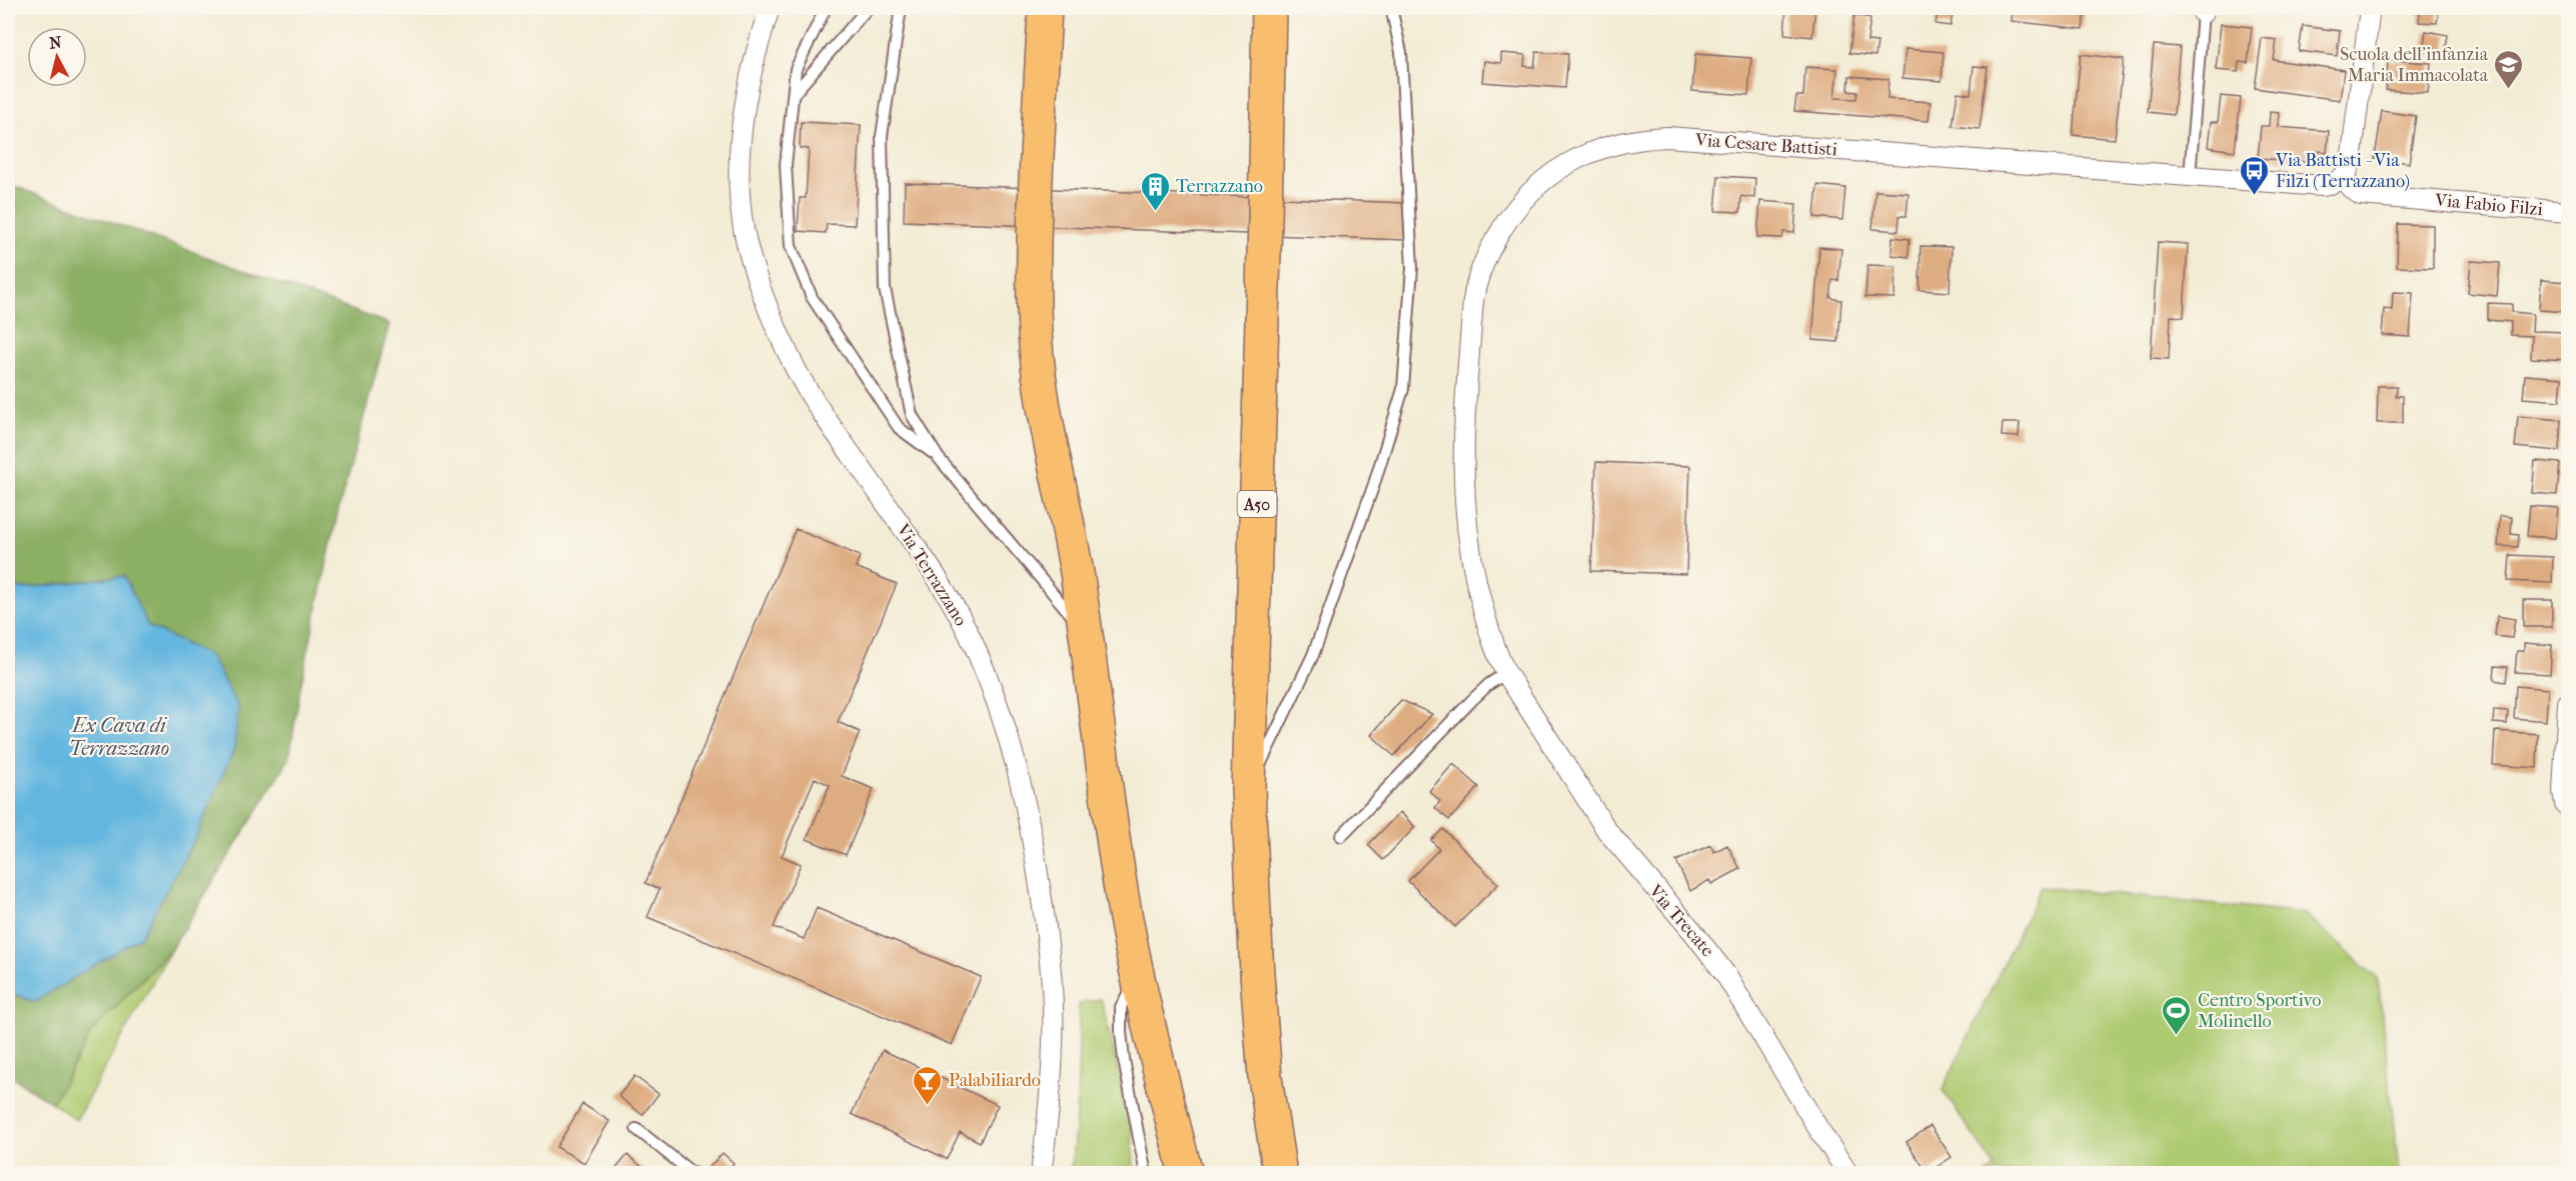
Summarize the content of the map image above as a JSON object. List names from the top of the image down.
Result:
{
  "streets": {
    "highway": ["A50"],
    "street": [
      "Via Cesare Battisti",
      "Via Fabio Filzi",
      "Via Terrazzano",
      "Via Trecate"
    ]
  },
  "crossings": [
    ["Via Cesare Battisti", "Via Fabio Filzi"],
    ["Via Cesare Battisti", "Via Trecate"]
  ],
  "water": ["Ex Cava di Terrazzano"],
  "places": {
    "school or university": ["Scuola dell'infanzia Maria Immacolata"],
    "bus stop": ["Via Battisti - Via Filzi (Terrazzano)"],
    "building": ["Terrazzano"],
    "sports": ["Centro Sportivo Molinello"],
    "bar": ["Palabiliardo"]
  },
  "north": "top"
}
